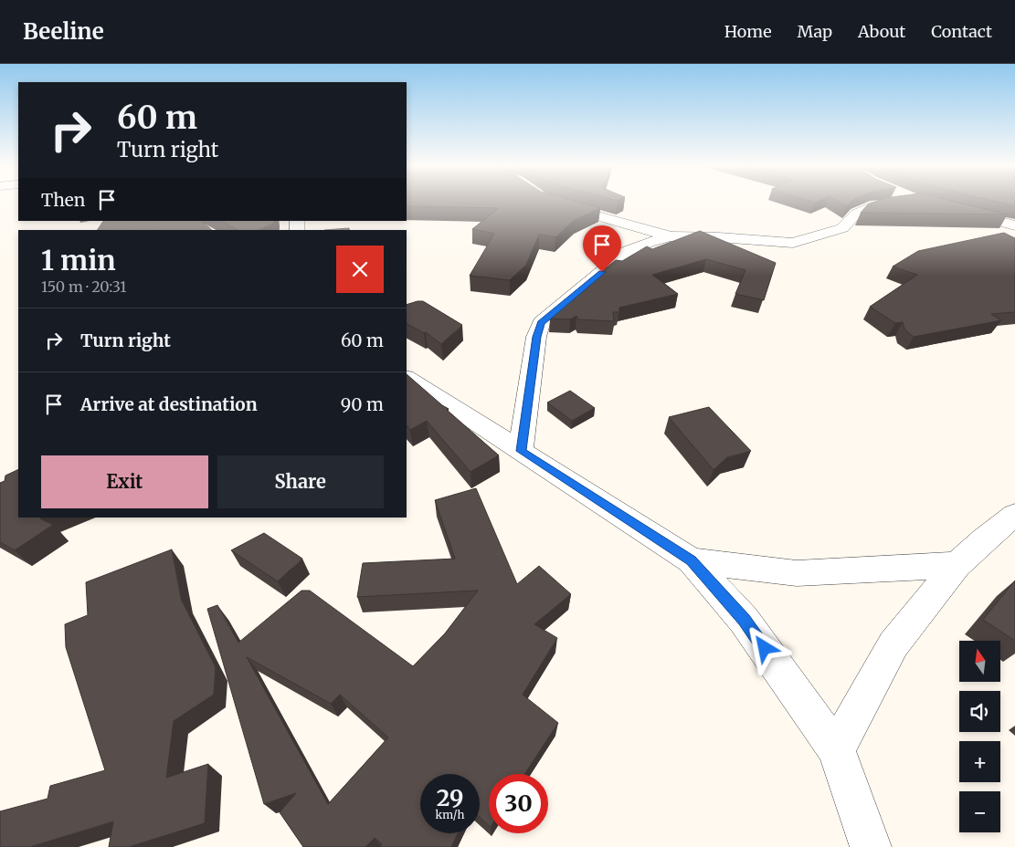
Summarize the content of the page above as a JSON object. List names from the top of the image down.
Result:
{
  "north": "top",
  "page": {
    "header": "Beeline",
    "nav": [
      "Home",
      "Map",
      "About",
      "Contact"
    ],
    "turn": ["60 m", "Turn right"],
    "then": "Then",
    "heading": ["1 min", "150 m · 20:31"],
    "list": [
      {
        "name": "Turn right",
        "value": "60 m"
      },
      {
        "name": "Arrive at destination",
        "value": "90 m"
      }
    ],
    "buttons": ["Exit", "Share"],
    "map_buttons": ["+", "−"],
    "speed": "29 km/h",
    "limit": "30"
  }
}
